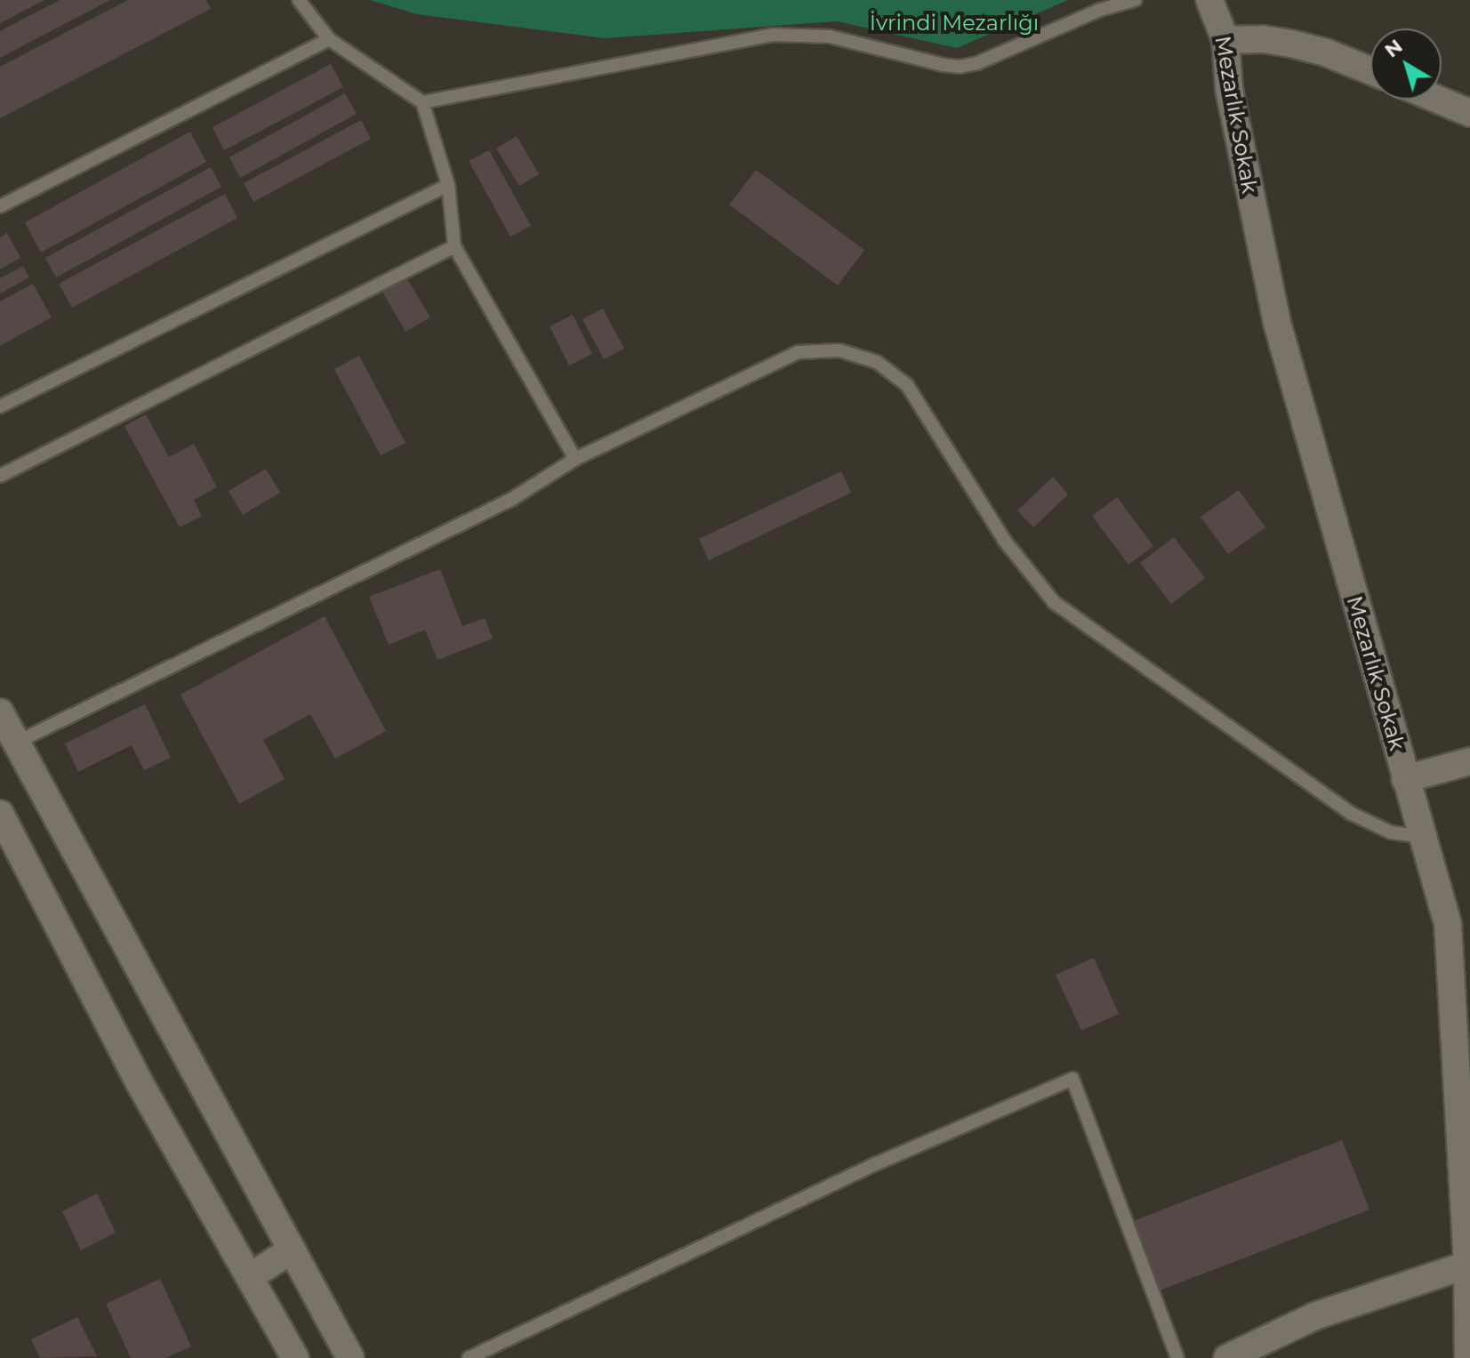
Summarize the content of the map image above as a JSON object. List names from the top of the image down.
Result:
{
  "streets": {
    "street": ["Mezarlık Sokak"]
  },
  "parks": ["İvrindi Mezarlığı"],
  "north": "top left"
}
